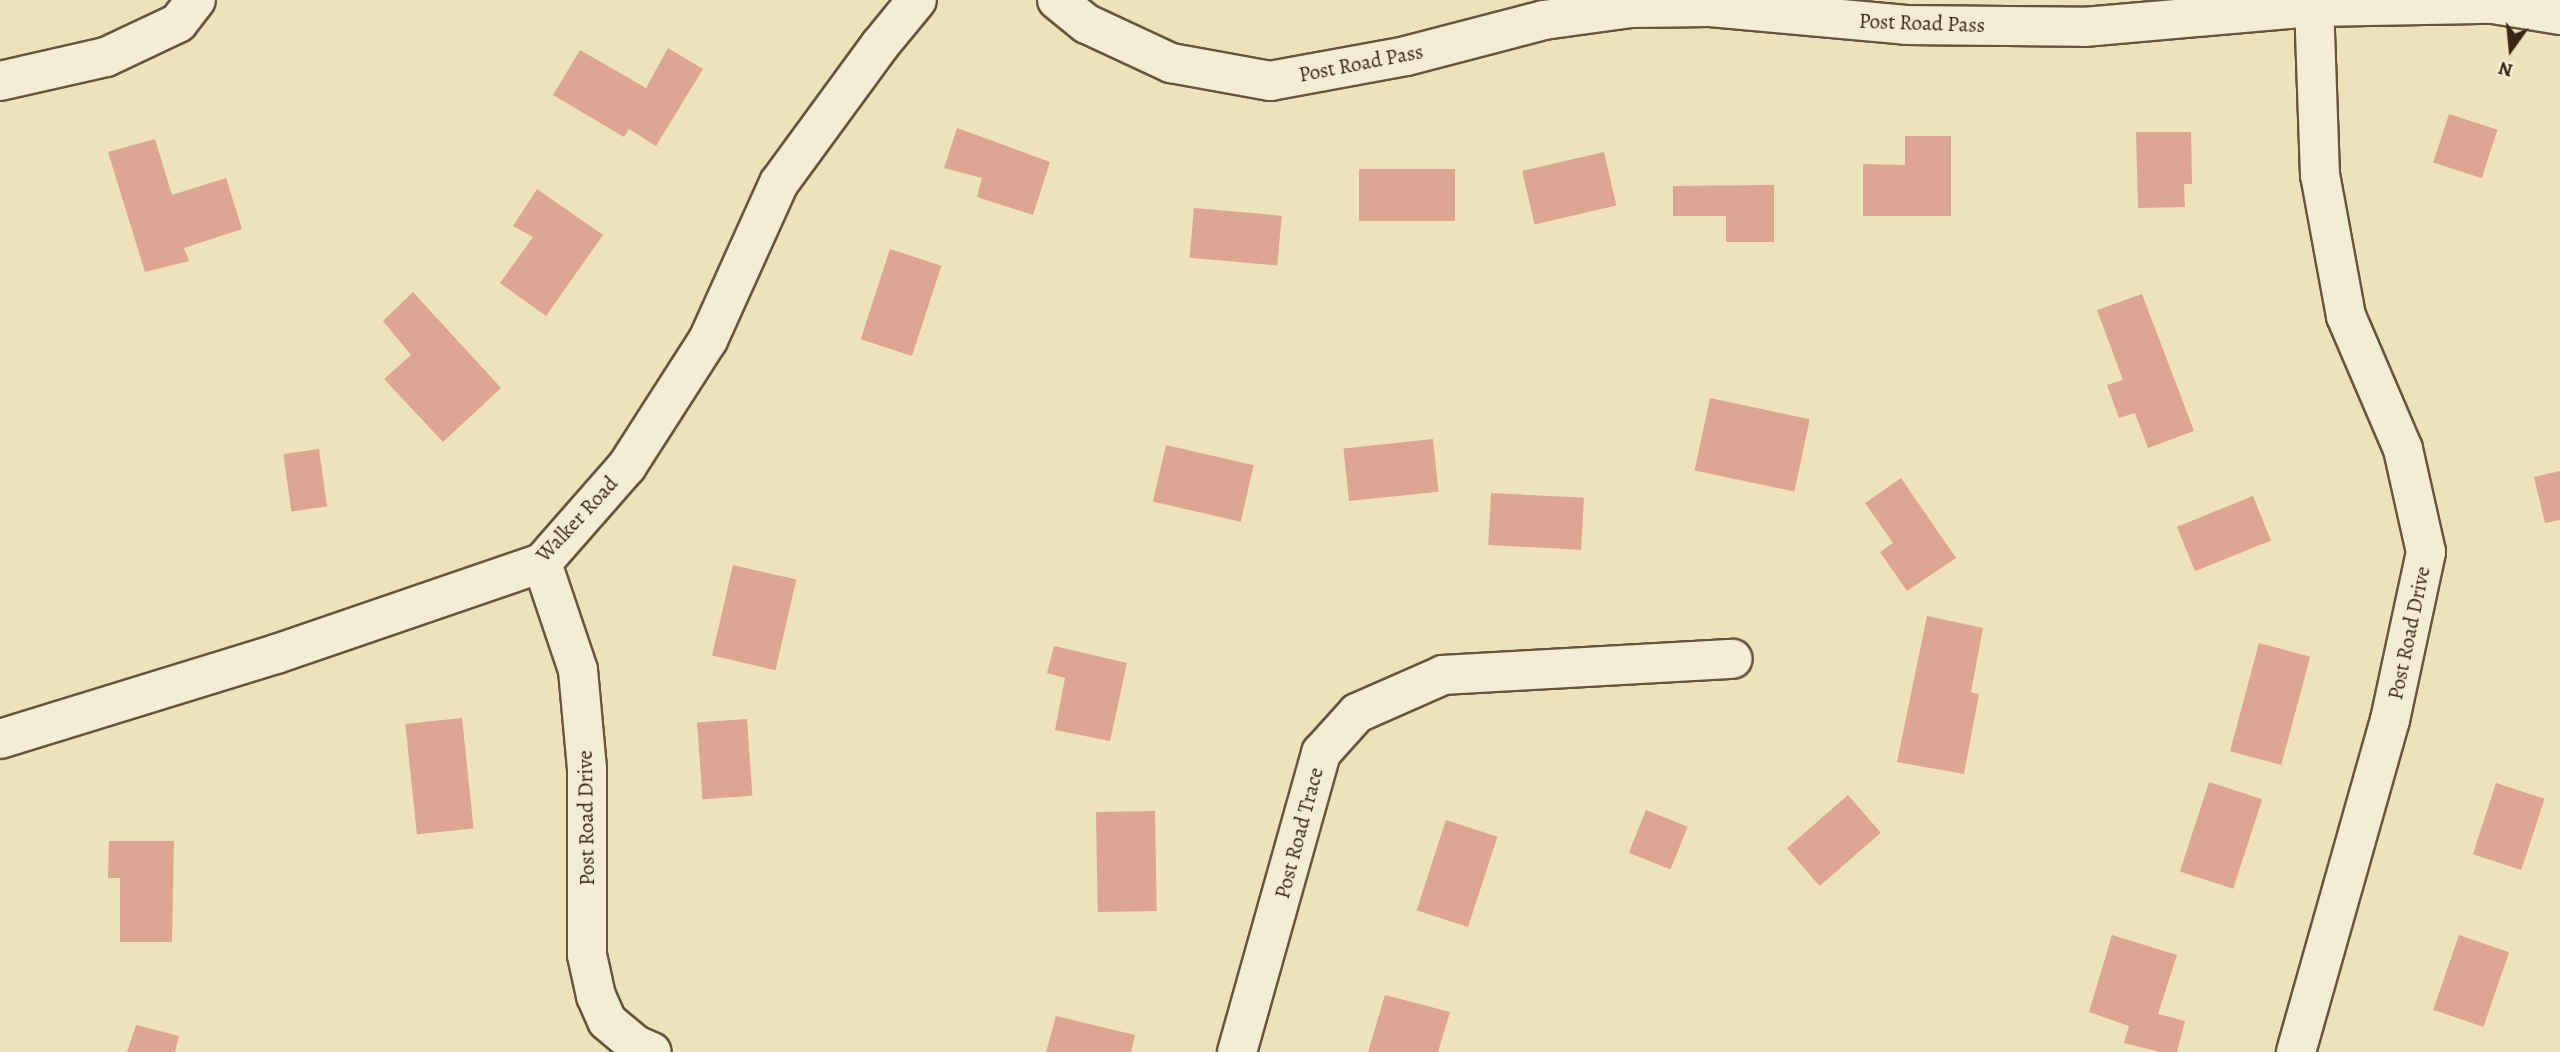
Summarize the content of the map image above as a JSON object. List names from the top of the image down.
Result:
{
  "streets": {
    "street": [
      "Post Road Pass",
      "Walker Road",
      "Post Road Drive",
      "Post Road Trace"
    ]
  },
  "crossings": [
    ["Post Road Pass", "Post Road Drive"],
    ["Walker Road", "Post Road Drive"]
  ],
  "north": "bottom"
}
